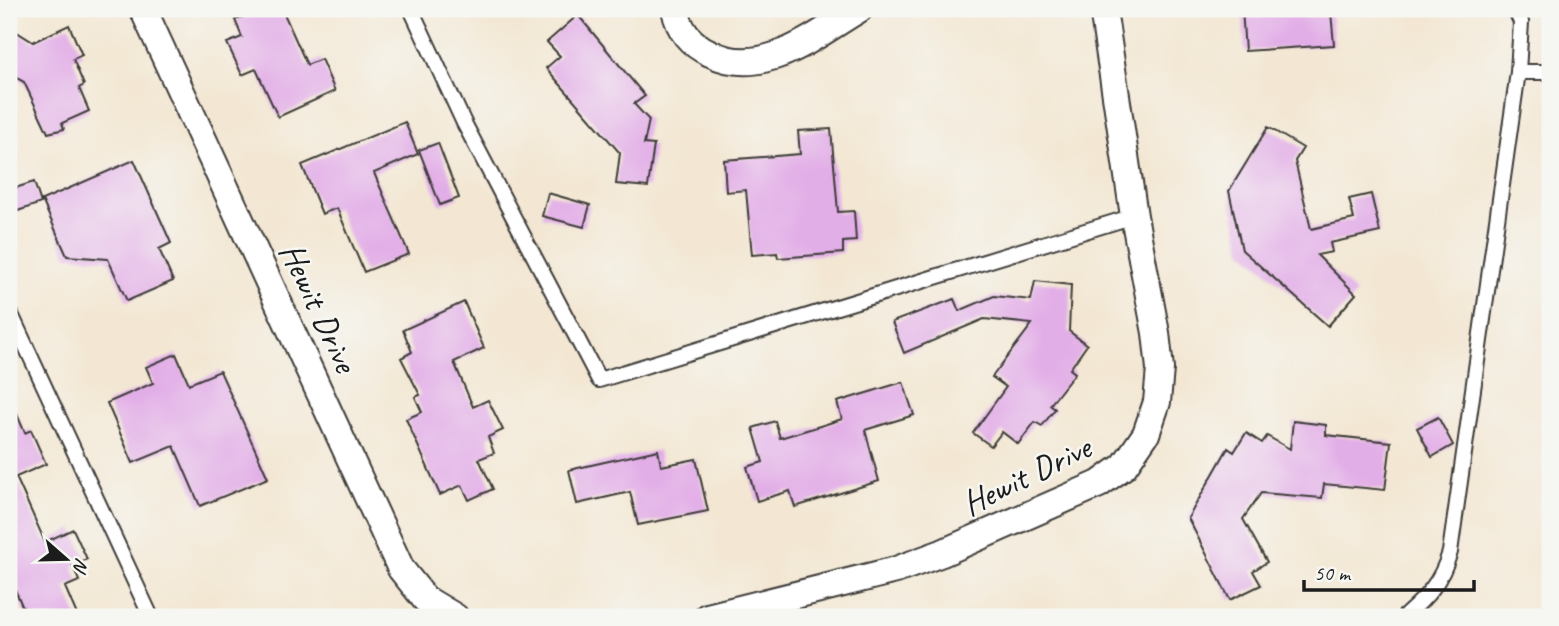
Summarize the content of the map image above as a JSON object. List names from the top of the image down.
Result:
{
  "streets": {
    "street": ["Hewit Drive"]
  },
  "scale_bar": "50 m",
  "north": "right"
}
